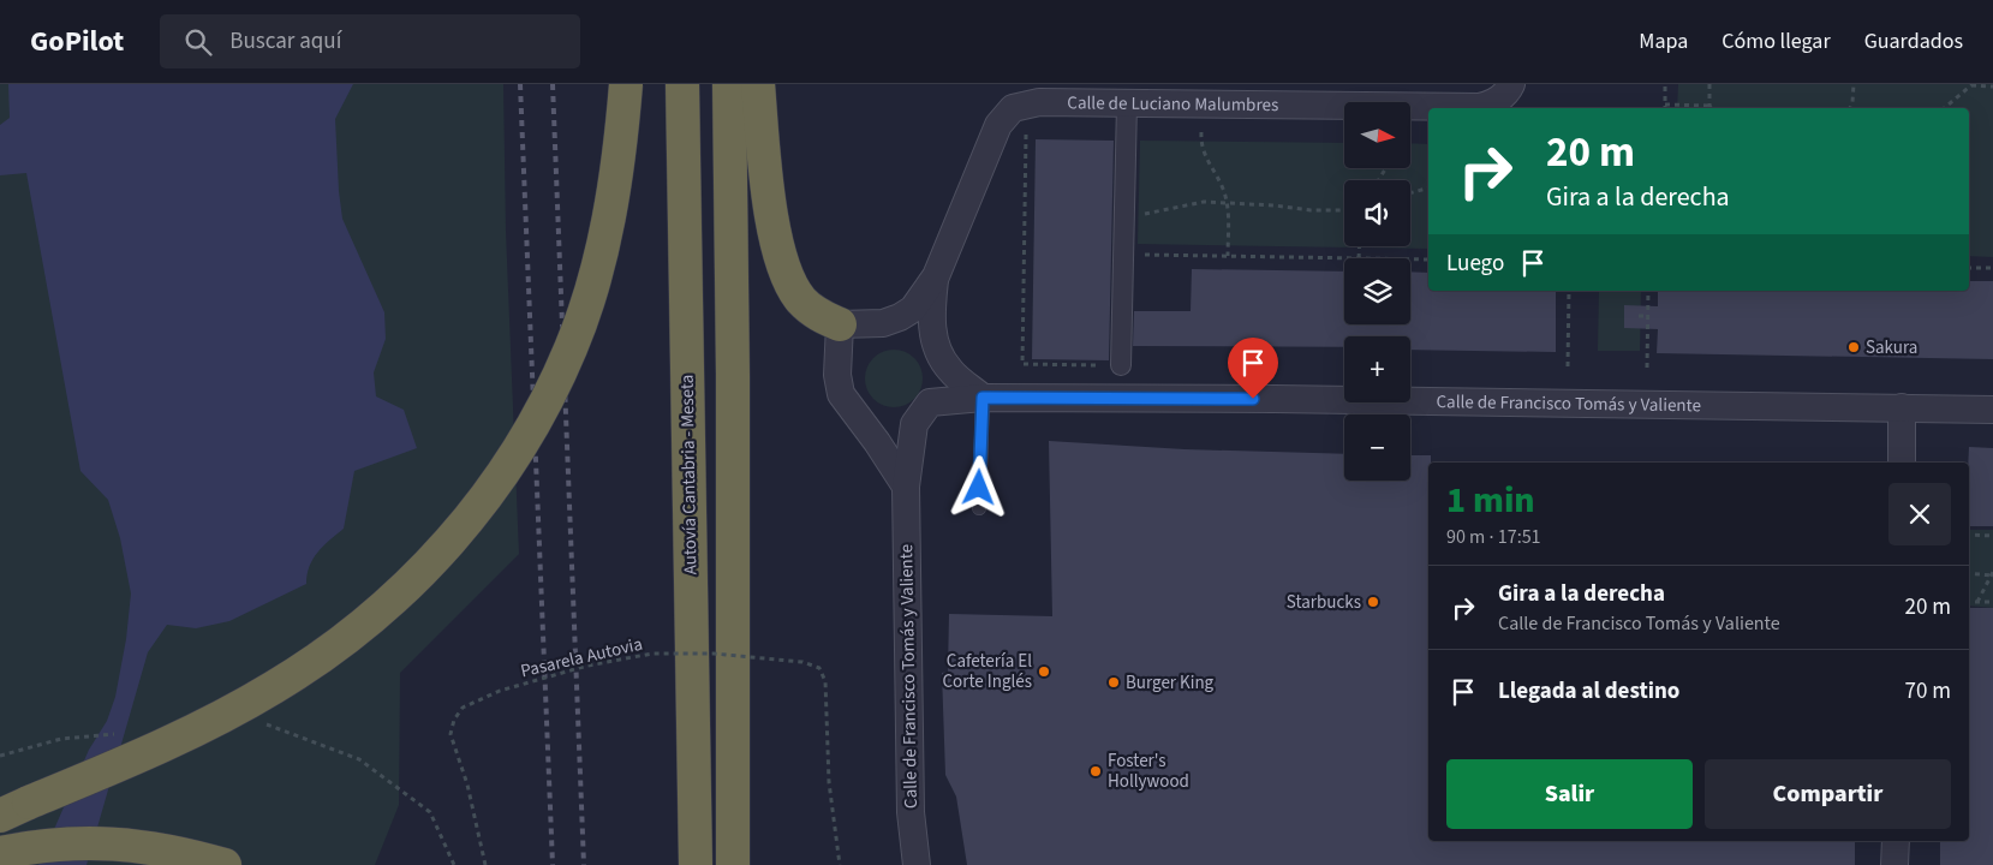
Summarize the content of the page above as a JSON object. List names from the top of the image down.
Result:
{
  "streets": {
    "highway": ["Autovía Cantabria - Meseta"],
    "street": ["Calle de Luciano Malumbres", "Calle de Francisco Tomás y Valiente"],
    "path": ["Pasarela Autovia"]
  },
  "crossings": [
    ["Calle de Luciano Malumbres", "Calle de Francisco Tomás y Valiente"]
  ],
  "places": [
    "Sakura",
    "Starbucks",
    "Cafetería El Corte Inglés",
    "Burger King",
    "Foster's Hollywood"
  ],
  "north": "right",
  "page": {
    "header": "GoPilot",
    "search": "Buscar aquí",
    "nav": ["Mapa", "Cómo llegar", "Guardados"],
    "map_buttons": ["+", "−"],
    "turn": ["20 m", "Gira a la derecha"],
    "then": "Luego",
    "heading": ["1 min", "90 m · 17:51"],
    "list": [
      {
        "name": "Gira a la derecha",
        "note": "Calle de Francisco Tomás y Valiente",
        "value": "20 m"
      },
      {
        "name": "Llegada al destino",
        "value": "70 m"
      }
    ],
    "buttons": ["Salir", "Compartir"]
  }
}
